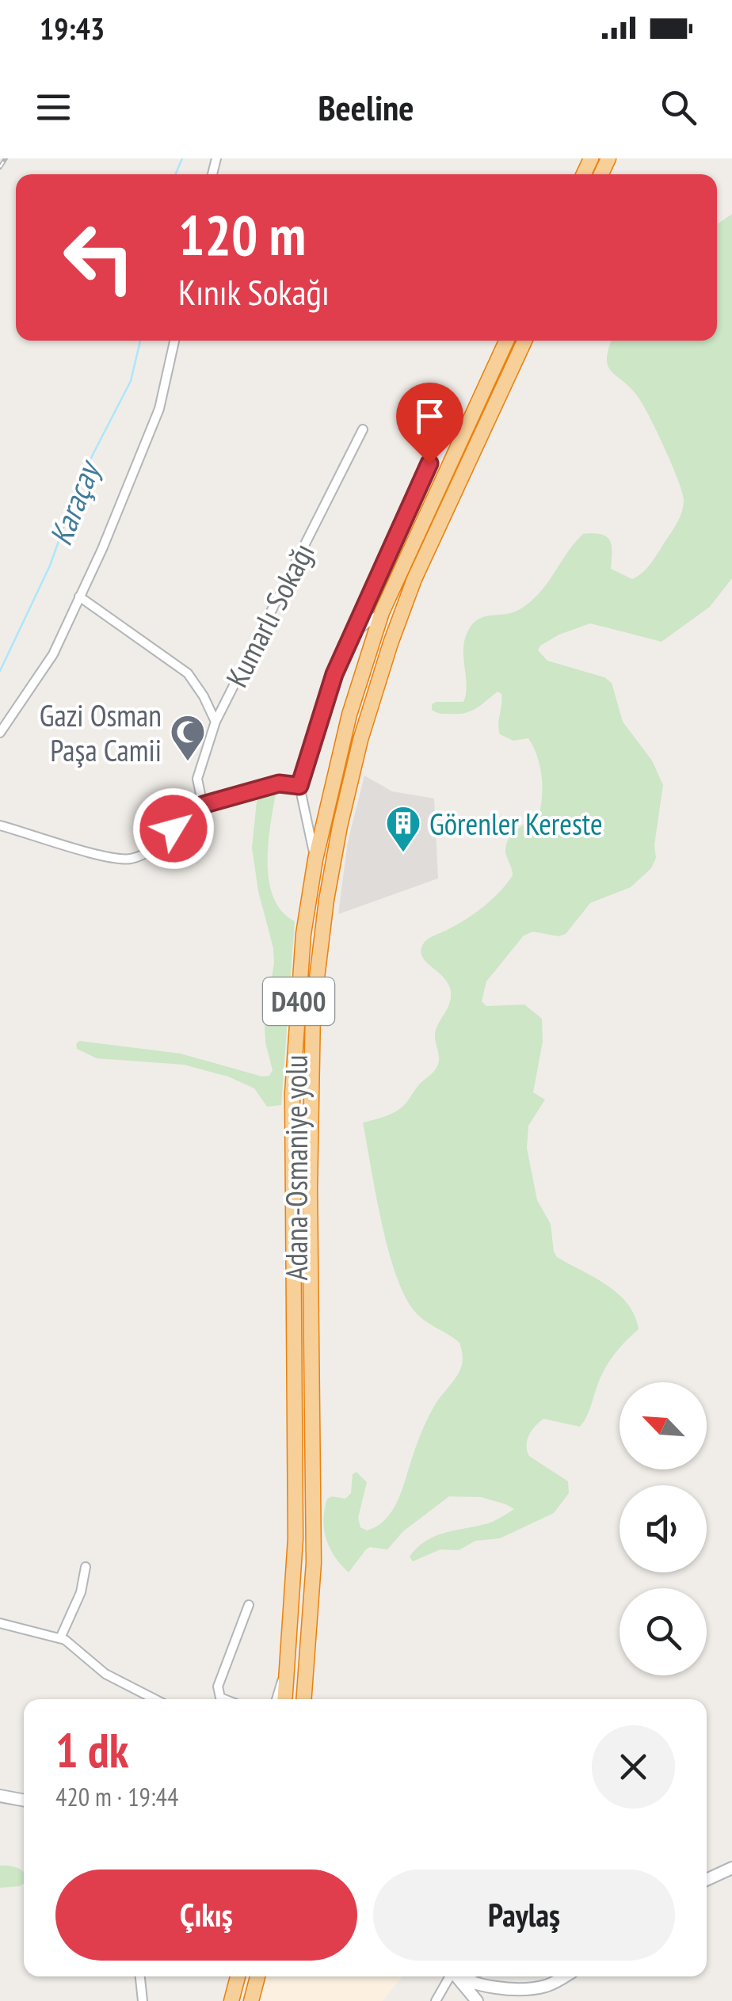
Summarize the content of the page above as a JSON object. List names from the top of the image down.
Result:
{
  "streets": {
    "highway": ["D400", "Adana-Osmaniye yolu"],
    "street": ["Kumarlı Sokağı"]
  },
  "water": ["Karaçay"],
  "places": {
    "mosque": ["Gazi Osman Paşa Camii"],
    "building": ["Görenler Kereste"]
  },
  "north": "top left",
  "page": {
    "status": "19:43",
    "header": "Beeline",
    "turn": ["120 m", "Kınık Sokağı"],
    "heading": ["1 dk", "420 m · 19:44"],
    "buttons": ["Çıkış", "Paylaş"]
  }
}
